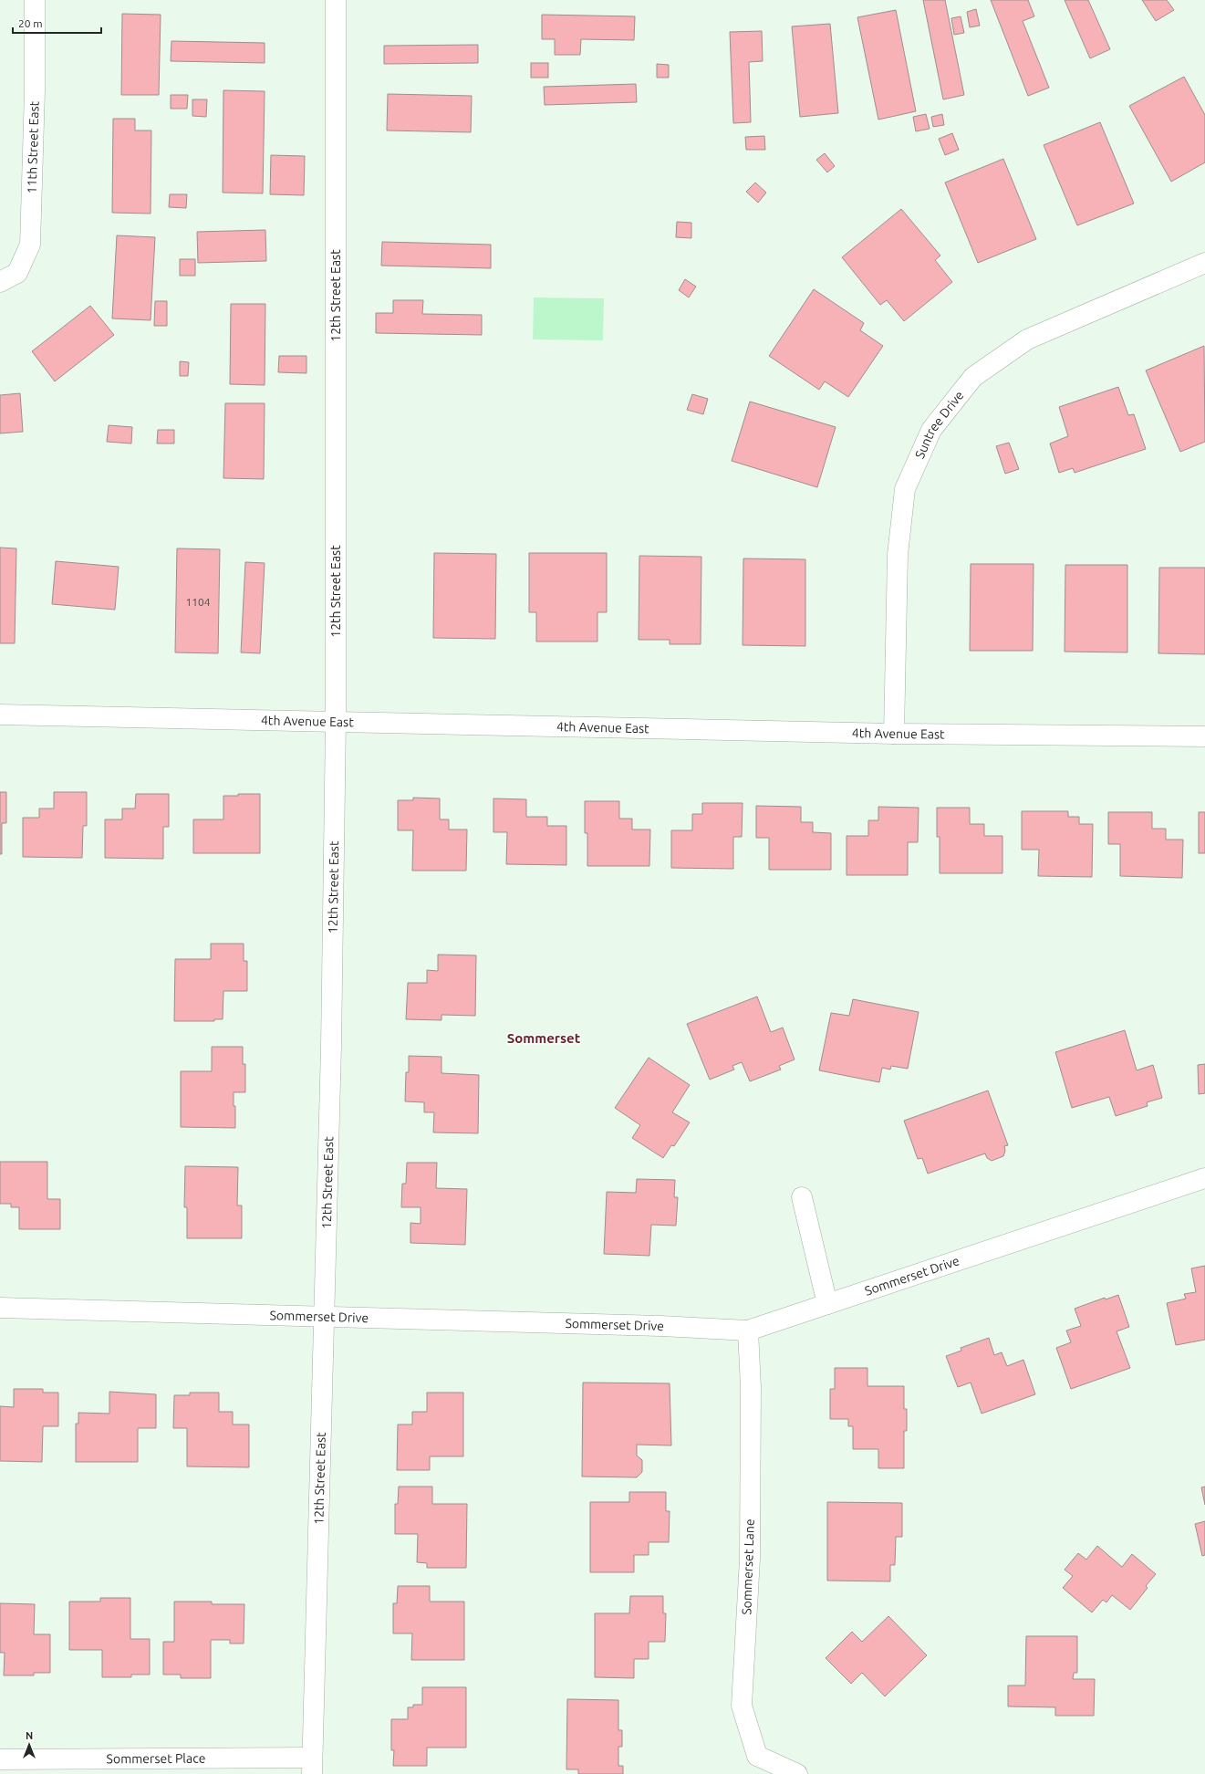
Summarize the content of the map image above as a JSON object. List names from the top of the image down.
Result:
{
  "streets": {
    "street": [
      "11th Street East",
      "12th Street East",
      "Suntree Drive",
      "4th Avenue East",
      "Sommerset Drive",
      "Sommerset Lane",
      "Sommerset Place"
    ]
  },
  "crossings": [
    ["12th Street East", "4th Avenue East"],
    ["12th Street East", "Sommerset Drive"],
    ["12th Street East", "Sommerset Place"],
    ["Suntree Drive", "4th Avenue East"],
    ["Sommerset Drive", "Sommerset Lane"]
  ],
  "districts": ["Sommerset"],
  "house_numbers": ["1104"],
  "scale_bar": "20 m",
  "north": "top"
}
